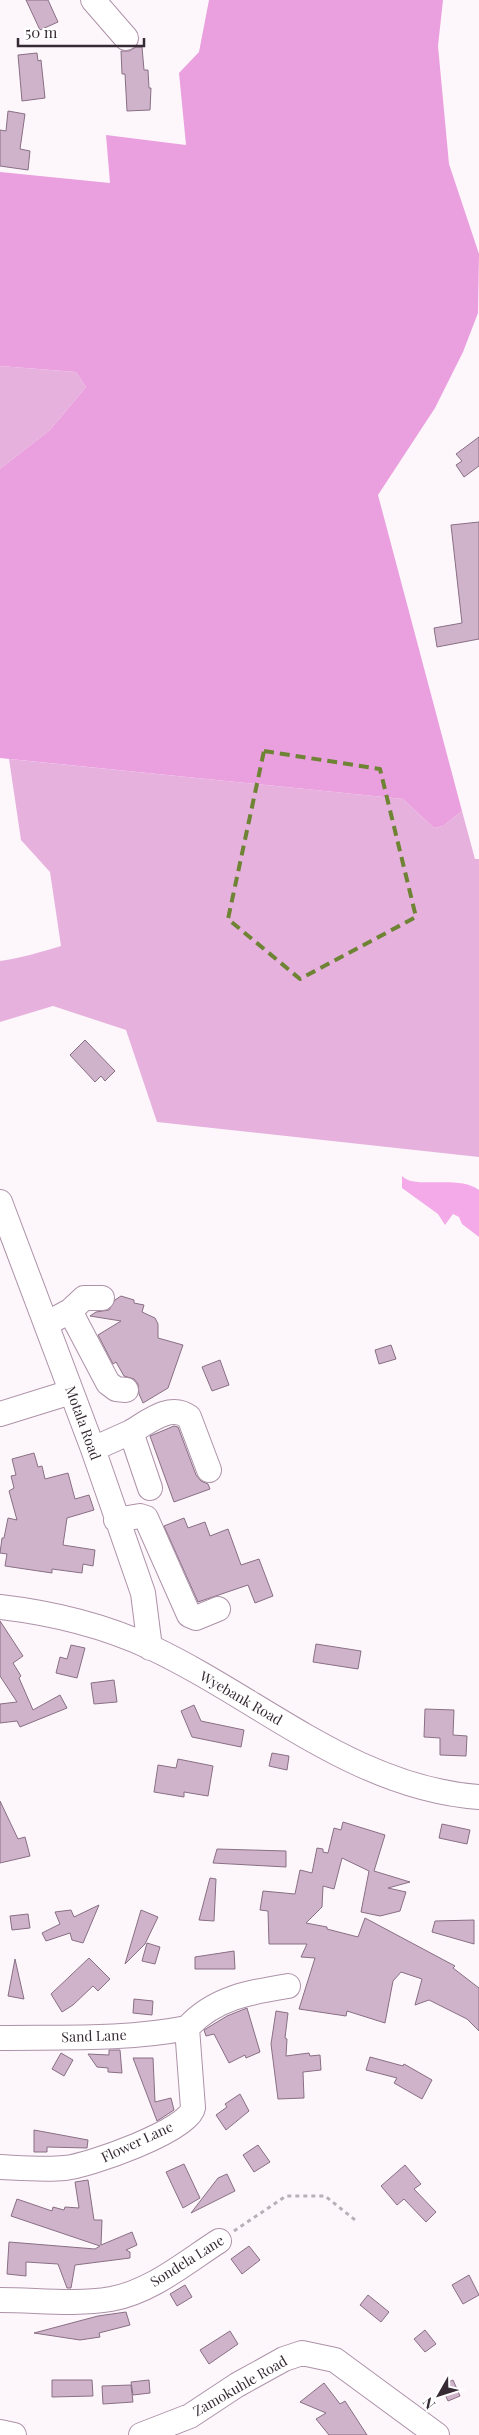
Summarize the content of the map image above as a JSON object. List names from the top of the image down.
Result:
{
  "streets": {
    "street": [
      "Motala Road",
      "Wyebank Road",
      "Sand Lane",
      "Flower Lane",
      "Sondela Lane",
      "Zamokuhle Road"
    ]
  },
  "crossings": [
    ["Motala Road", "Wyebank Road"],
    ["Sand Lane", "Flower Lane"]
  ],
  "scale_bar": "50 m",
  "north": "bottom left"
}
